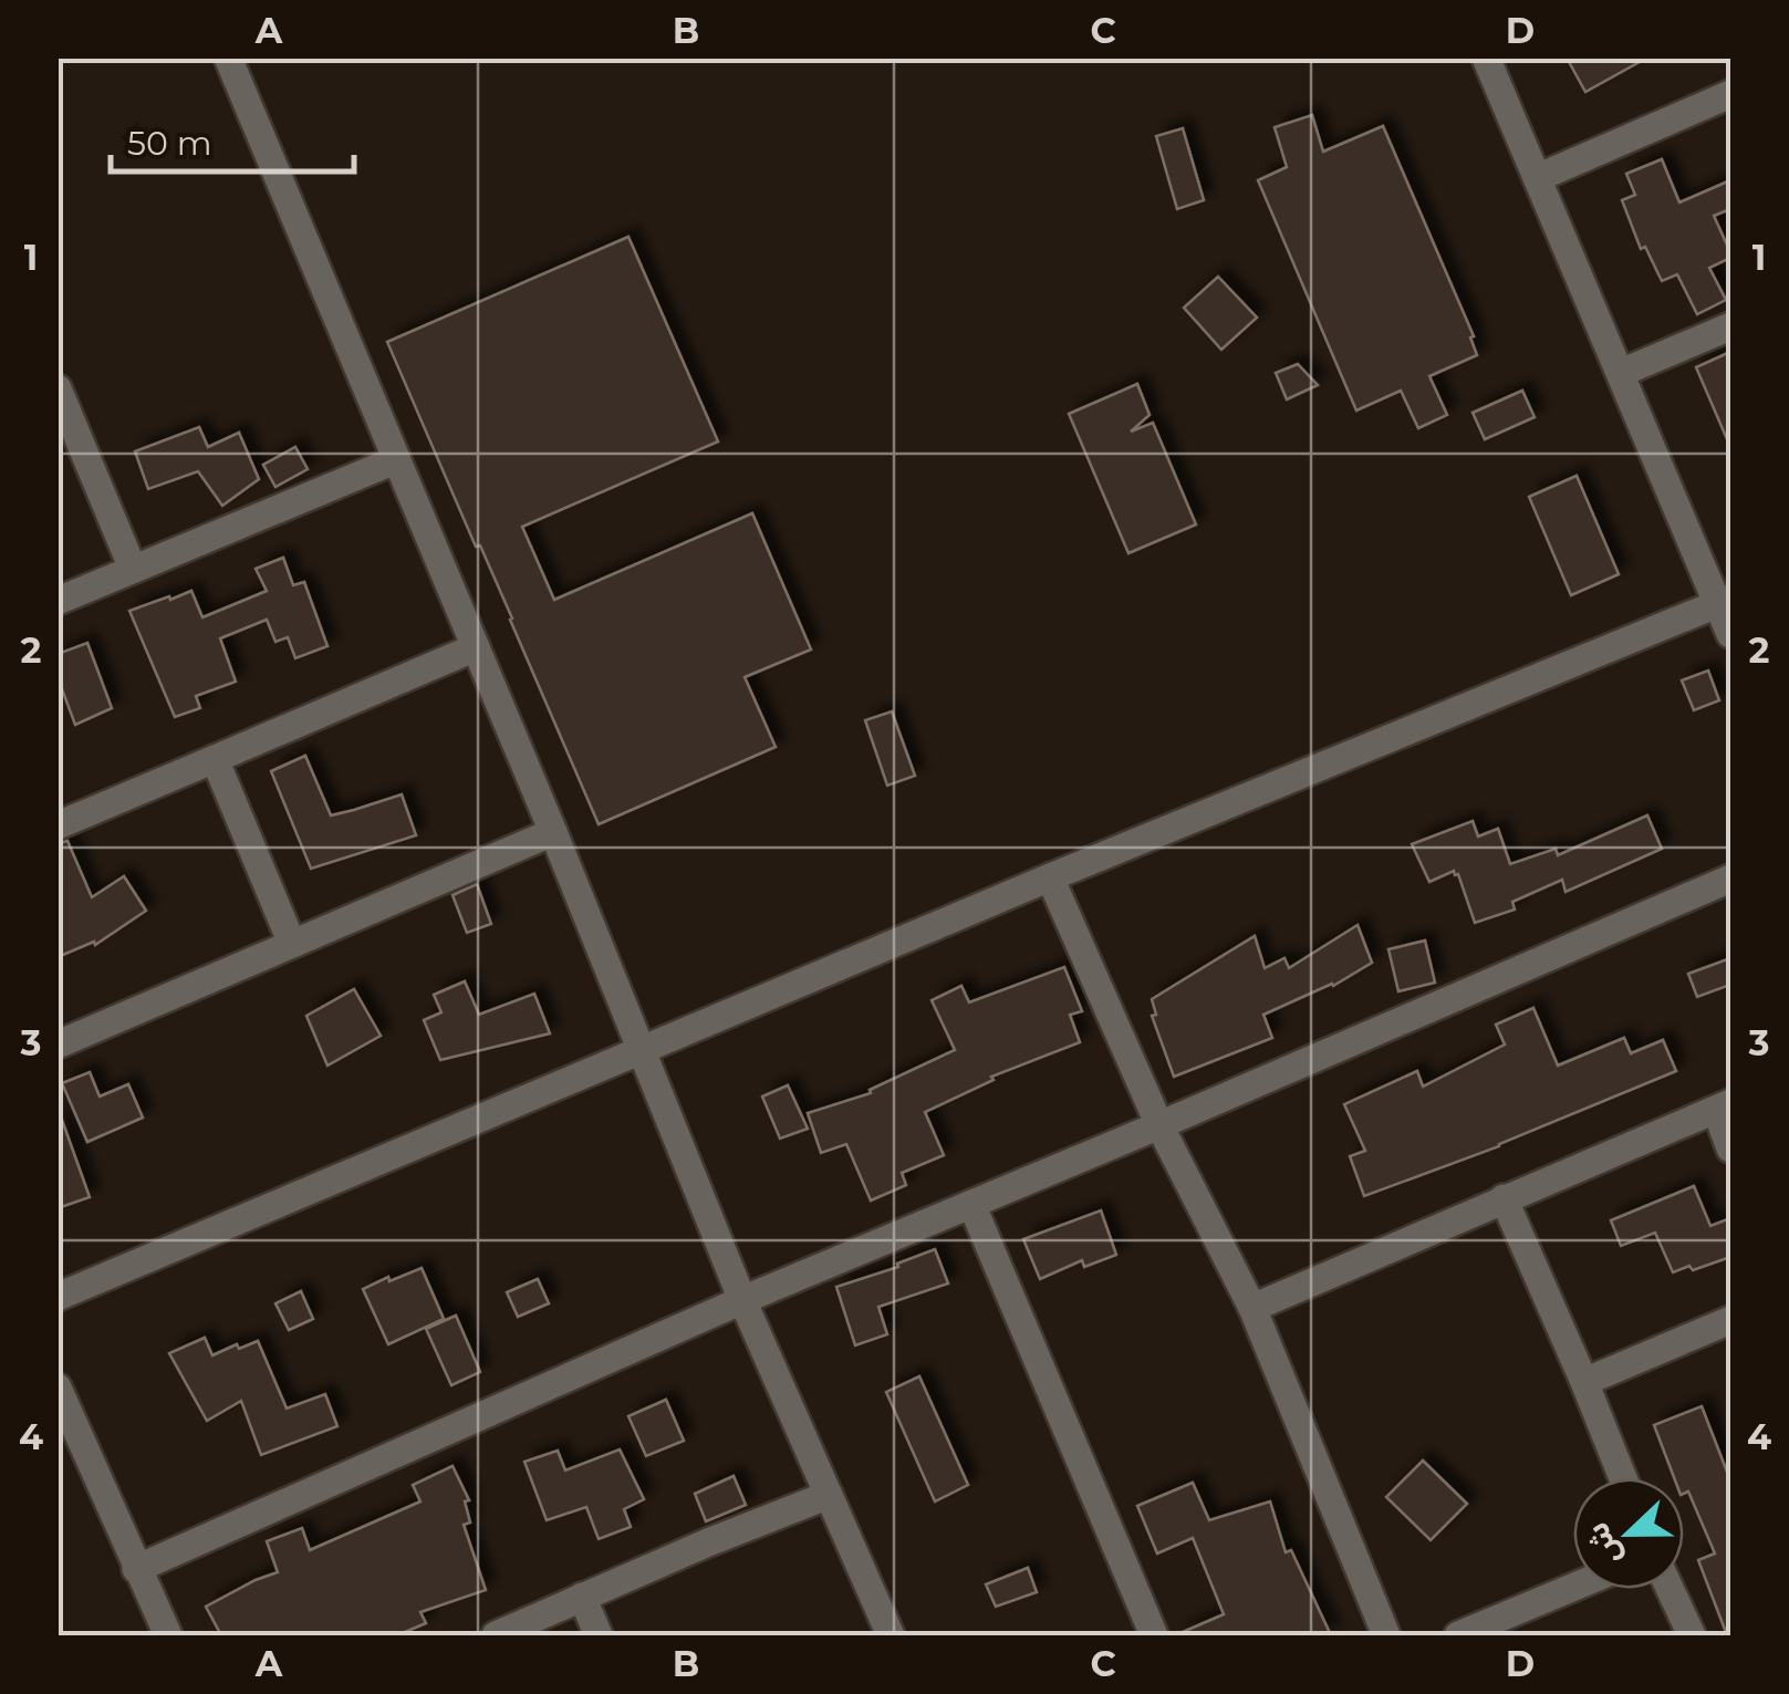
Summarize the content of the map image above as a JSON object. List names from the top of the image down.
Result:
{
  "scale_bar": "50 m",
  "north": "left",
  "grid": {
    "columns": [
      "A",
      "B",
      "C",
      "D"
    ],
    "rows": [
      "1",
      "2",
      "3",
      "4"
    ]
  }
}
